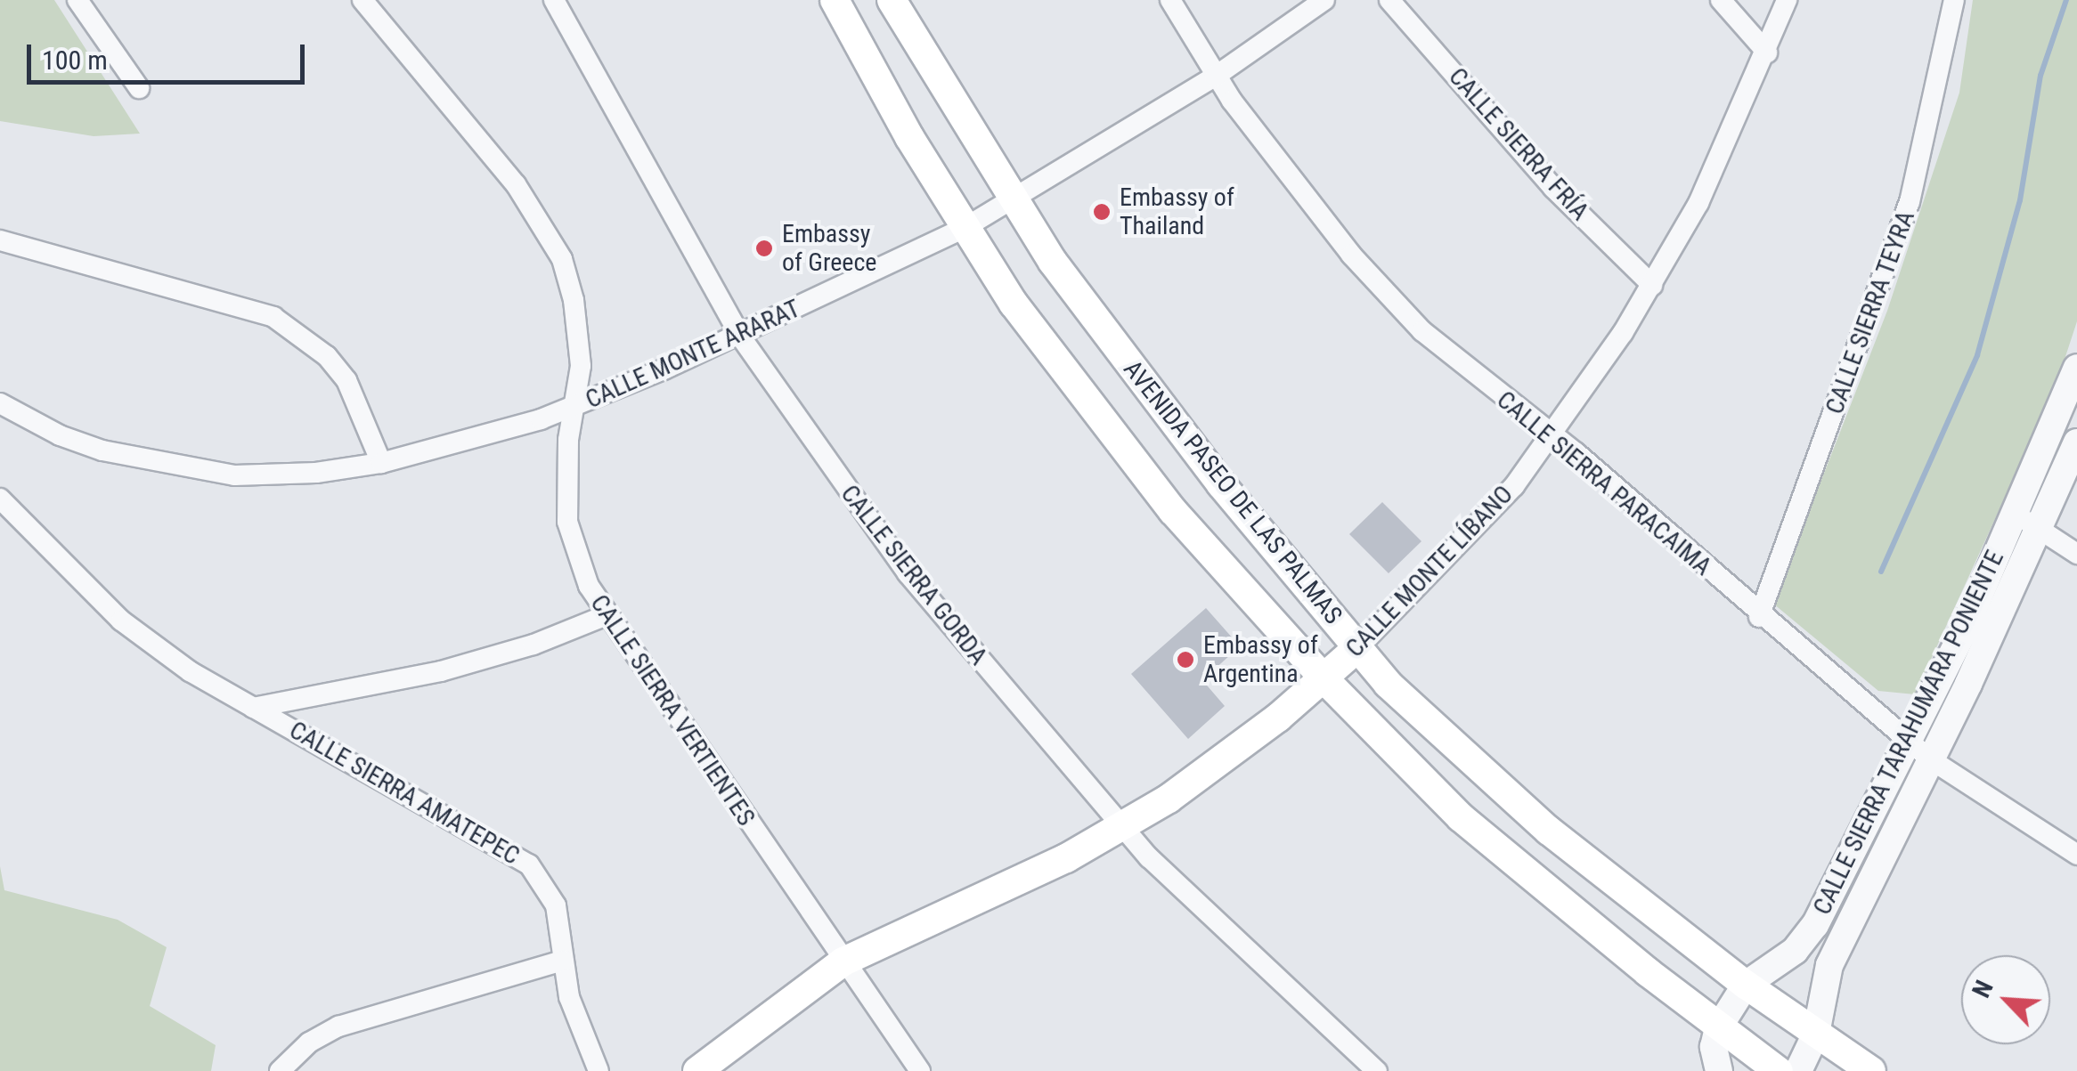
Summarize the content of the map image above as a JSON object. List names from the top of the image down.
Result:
{
  "streets": {
    "main road": ["AVENIDA PASEO DE LAS PALMAS", "CALLE MONTE LÍBANO"],
    "street": [
      "CALLE SIERRA FRÍA",
      "CALLE SIERRA TEYRA",
      "CALLE MONTE ARARAT",
      "CALLE SIERRA PARACAIMA",
      "CALLE SIERRA GORDA",
      "CALLE SIERRA VERTIENTES",
      "CALLE SIERRA TARAHUMARA PONIENTE",
      "CALLE SIERRA AMATEPEC"
    ]
  },
  "crossings": [
    ["CALLE SIERRA FRÍA", "CALLE MONTE LÍBANO"],
    ["CALLE SIERRA TEYRA", "CALLE SIERRA PARACAIMA"],
    ["CALLE MONTE ARARAT", "CALLE SIERRA PARACAIMA"],
    ["CALLE MONTE ARARAT", "AVENIDA PASEO DE LAS PALMAS"],
    ["CALLE MONTE ARARAT", "CALLE SIERRA GORDA"],
    ["CALLE MONTE ARARAT", "CALLE SIERRA VERTIENTES"],
    ["CALLE SIERRA PARACAIMA", "CALLE MONTE LÍBANO"],
    ["CALLE SIERRA PARACAIMA", "CALLE SIERRA TARAHUMARA PONIENTE"],
    ["AVENIDA PASEO DE LAS PALMAS", "CALLE MONTE LÍBANO"],
    ["AVENIDA PASEO DE LAS PALMAS", "CALLE SIERRA TARAHUMARA PONIENTE"],
    ["CALLE MONTE LÍBANO", "CALLE SIERRA GORDA"],
    ["CALLE MONTE LÍBANO", "CALLE SIERRA VERTIENTES"]
  ],
  "places": ["Embassy of Thailand", "Embassy of Greece", "Embassy of Argentina"],
  "scale_bar": "100 m",
  "north": "top left"
}
